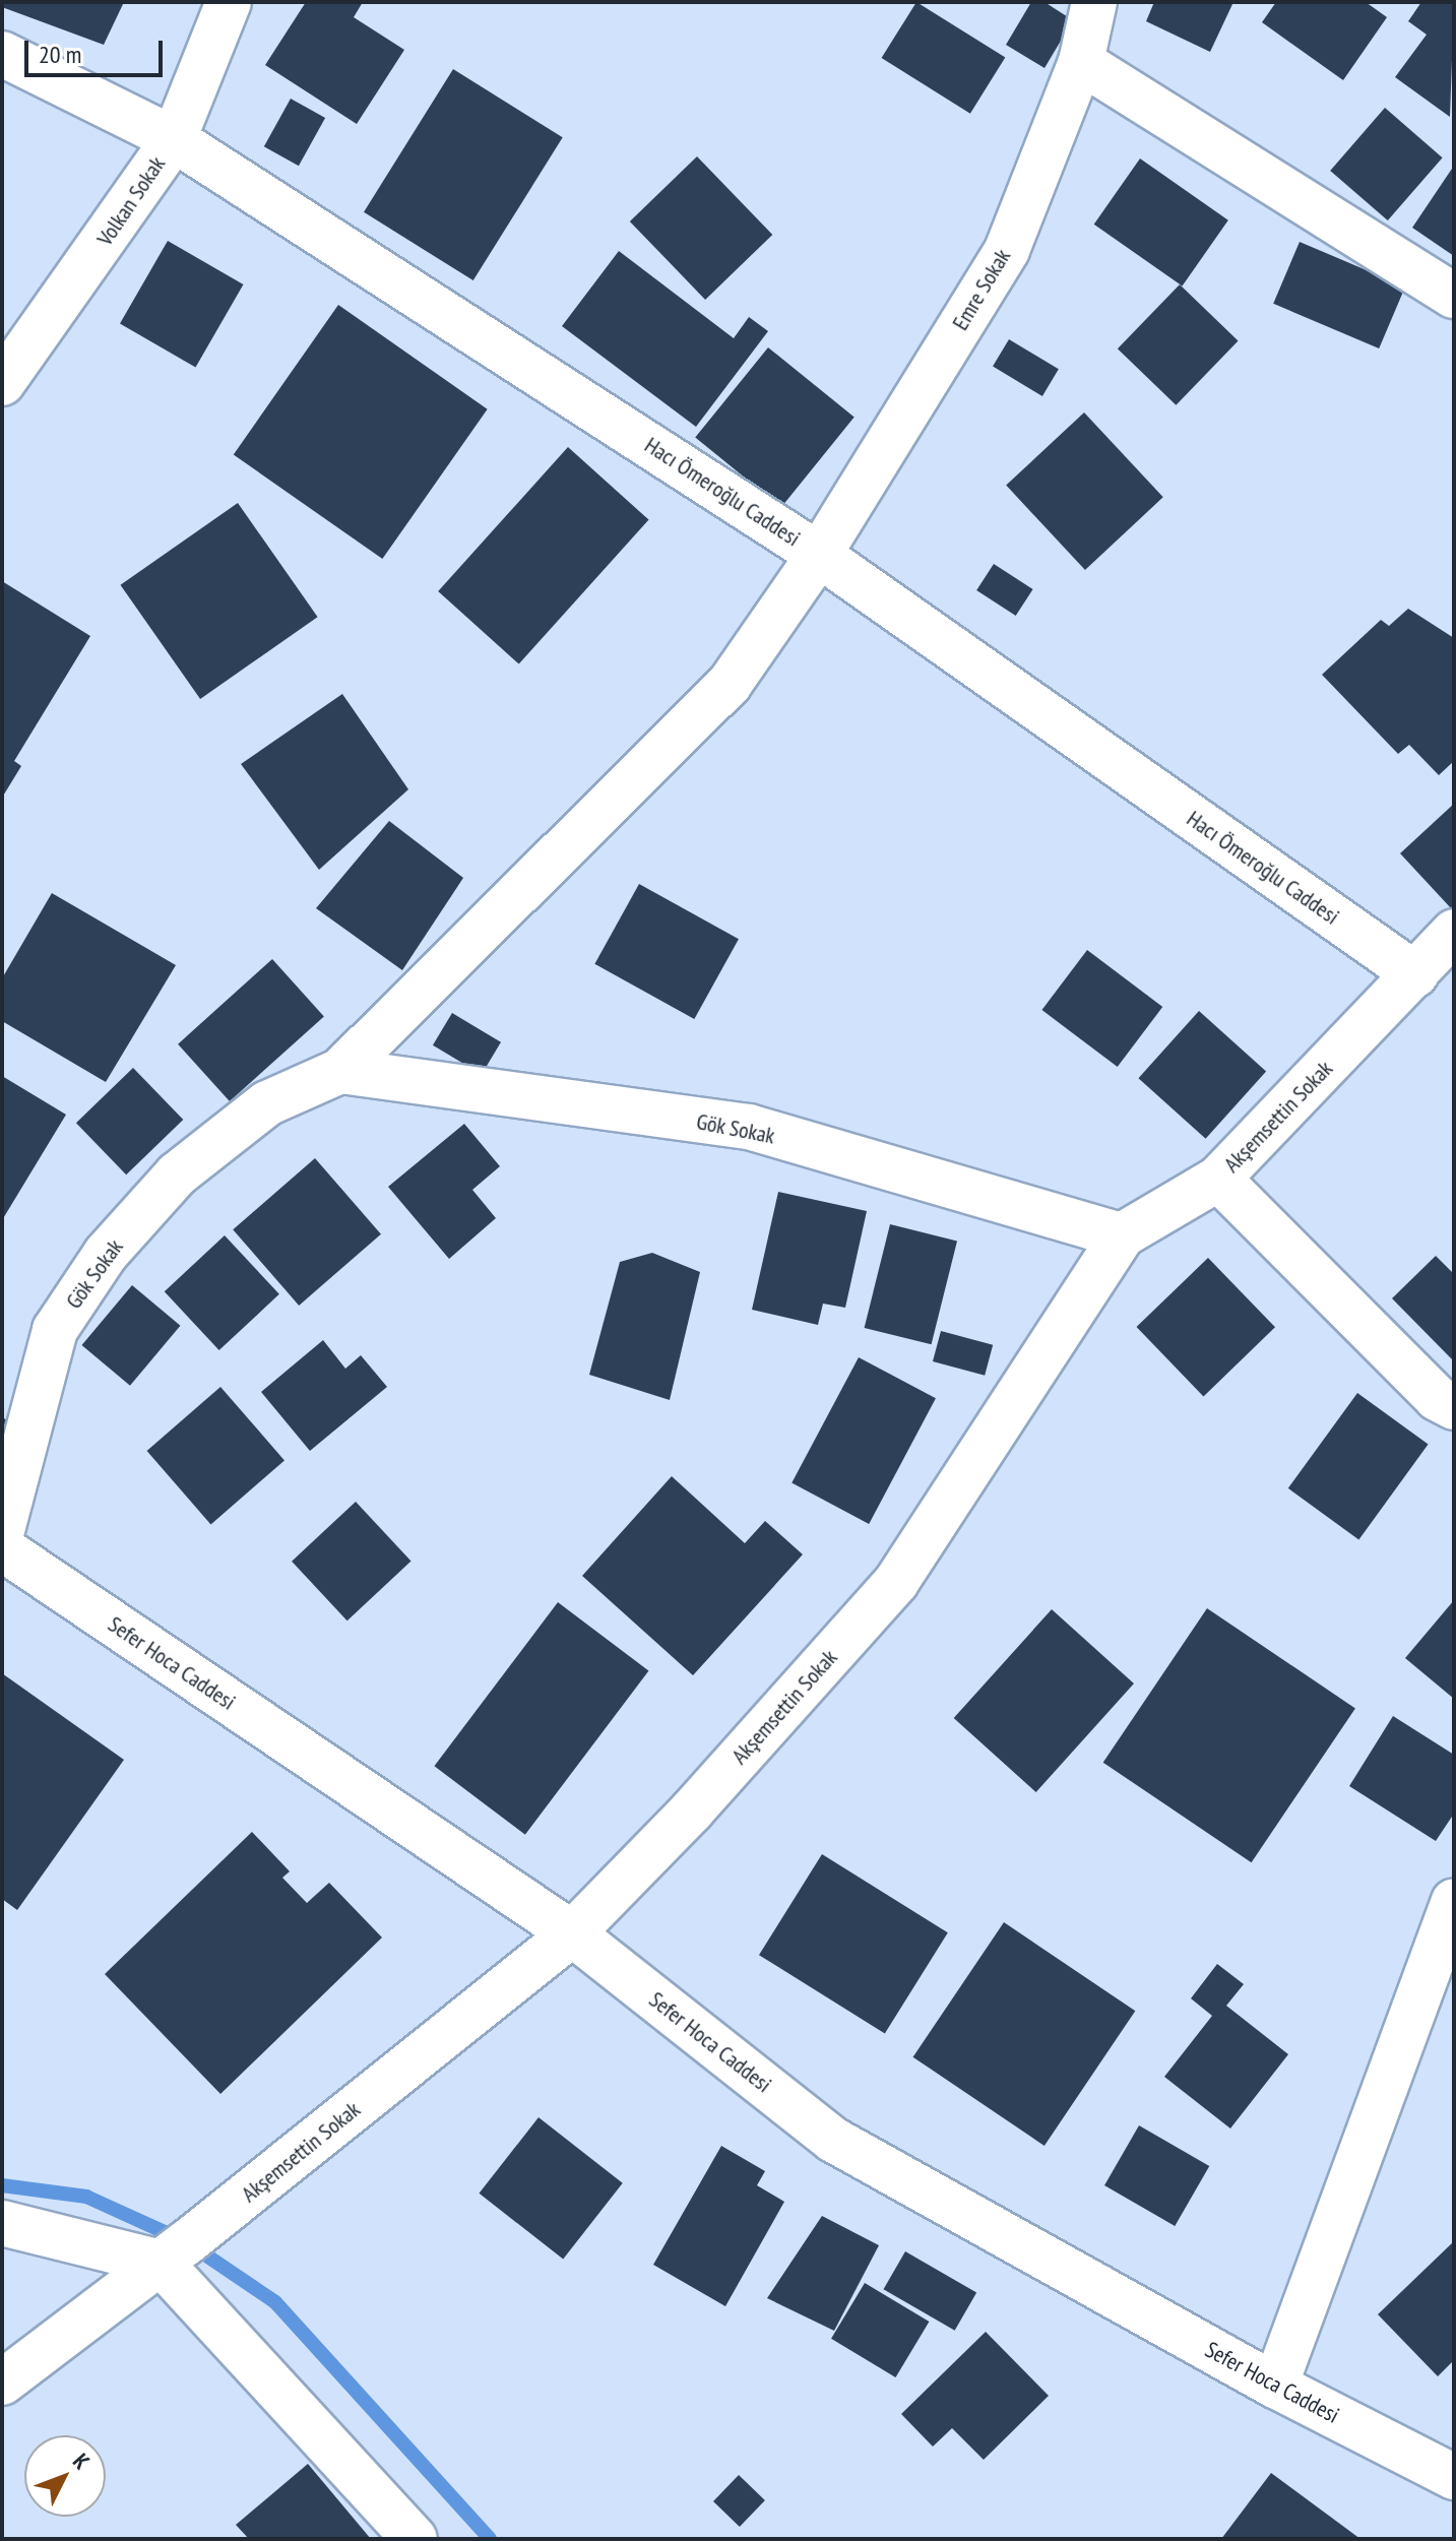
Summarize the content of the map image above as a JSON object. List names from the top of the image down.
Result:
{
  "streets": {
    "street": [
      "Volkan Sokak",
      "Emre Sokak",
      "Hacı Ömeroğlu Caddesi",
      "Akşemsettin Sokak",
      "Gök Sokak",
      "Sefer Hoca Caddesi"
    ]
  },
  "crossings": [
    ["Volkan Sokak", "Hacı Ömeroğlu Caddesi"],
    ["Emre Sokak", "Hacı Ömeroğlu Caddesi"],
    ["Emre Sokak", "Gök Sokak"],
    ["Hacı Ömeroğlu Caddesi", "Akşemsettin Sokak"],
    ["Hacı Ömeroğlu Caddesi", "Gök Sokak"],
    ["Akşemsettin Sokak", "Gök Sokak"],
    ["Akşemsettin Sokak", "Sefer Hoca Caddesi"]
  ],
  "scale_bar": "20 m",
  "north": "top right"
}
